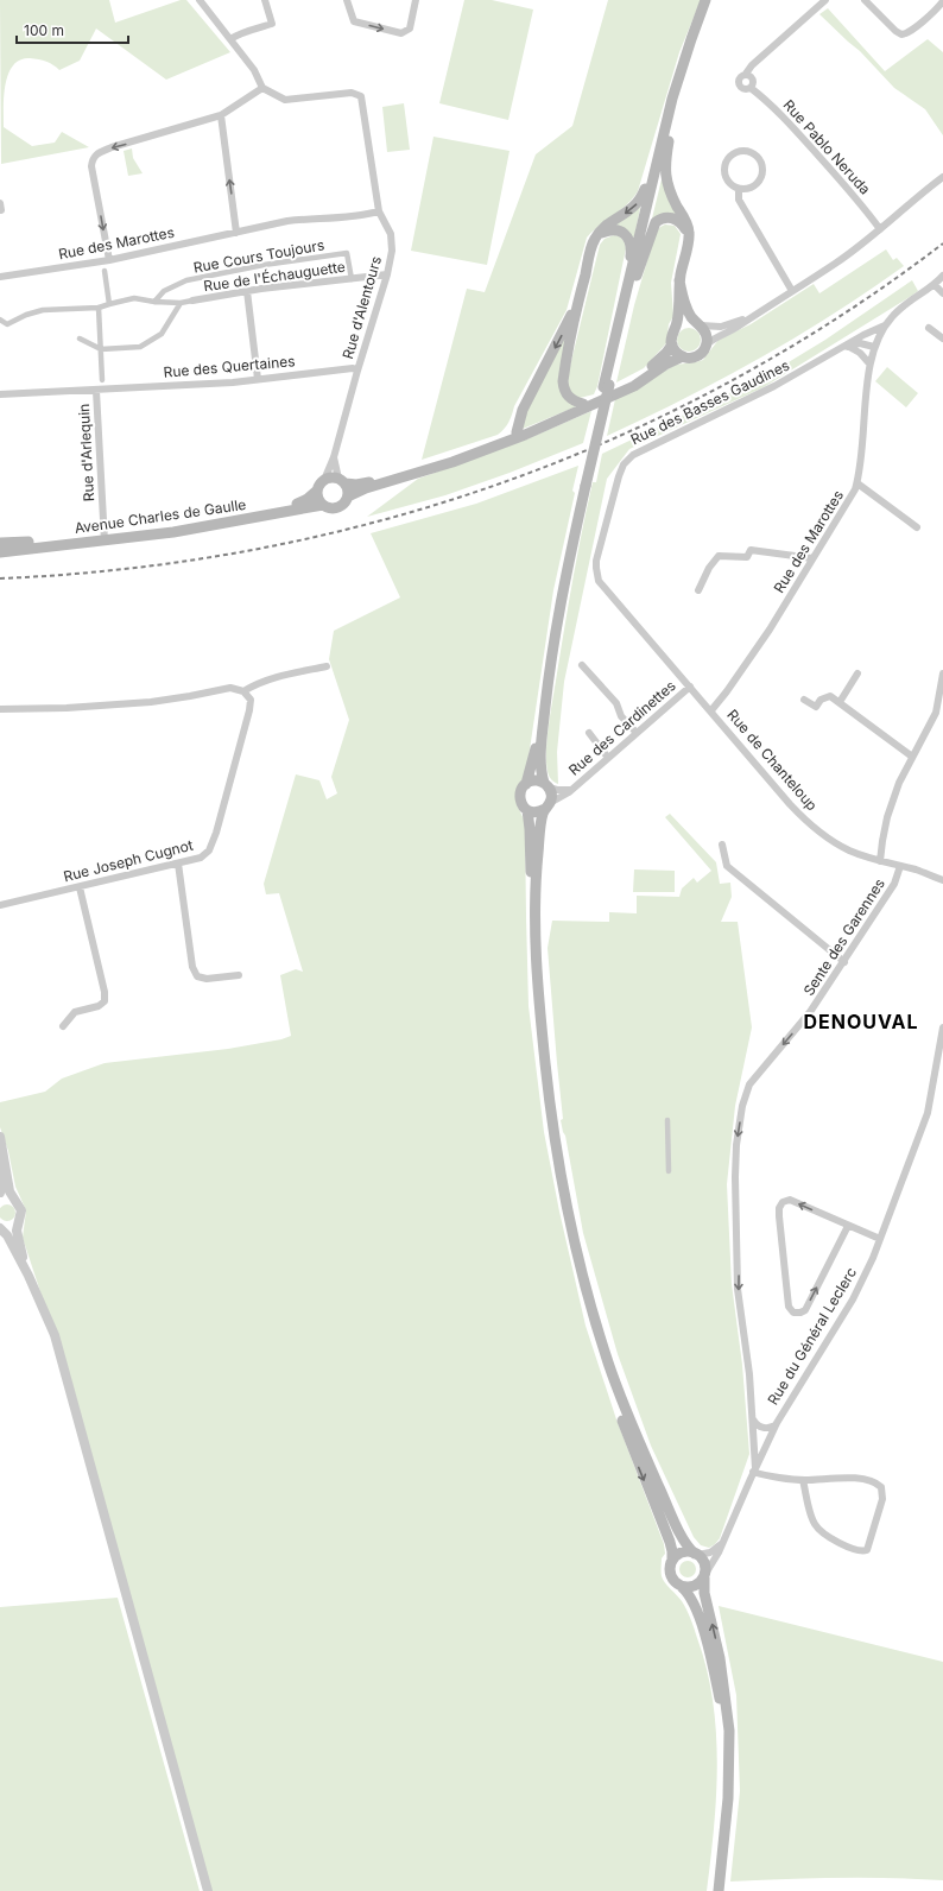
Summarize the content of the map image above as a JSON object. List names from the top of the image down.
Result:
{
  "streets": {
    "main road": ["Avenue Charles de Gaulle"],
    "street": [
      "Rue Pablo Neruda",
      "Rue des Marottes",
      "Rue Cours Toujours",
      "Rue de l'Échauguette",
      "Rue d'Alentours",
      "Rue des Quertaines",
      "Rue des Basses Gaudines",
      "Rue d'Arlequin",
      "Rue des Cardinettes",
      "Rue de Chanteloup",
      "Rue Joseph Cugnot",
      "Sente des Garennes",
      "Rue du Général Leclerc"
    ]
  },
  "crossings": [
    ["Rue des Marottes", "Rue d'Alentours"],
    ["Rue des Marottes", "Rue des Basses Gaudines"],
    ["Rue des Marottes", "Rue de Chanteloup"],
    ["Rue Cours Toujours", "Rue de l'Échauguette"],
    ["Rue de l'Échauguette", "Rue d'Alentours"],
    ["Rue d'Alentours", "Rue des Quertaines"],
    ["Rue d'Alentours", "Avenue Charles de Gaulle"],
    ["Rue des Quertaines", "Rue d'Arlequin"],
    ["Rue des Basses Gaudines", "Rue des Cardinettes"],
    ["Rue des Basses Gaudines", "Rue de Chanteloup"],
    ["Rue d'Arlequin", "Avenue Charles de Gaulle"],
    ["Rue de Chanteloup", "Sente des Garennes"]
  ],
  "one_way": ["Sente des Garennes"],
  "districts": ["DENOUVAL"],
  "scale_bar": "100 m"
}
